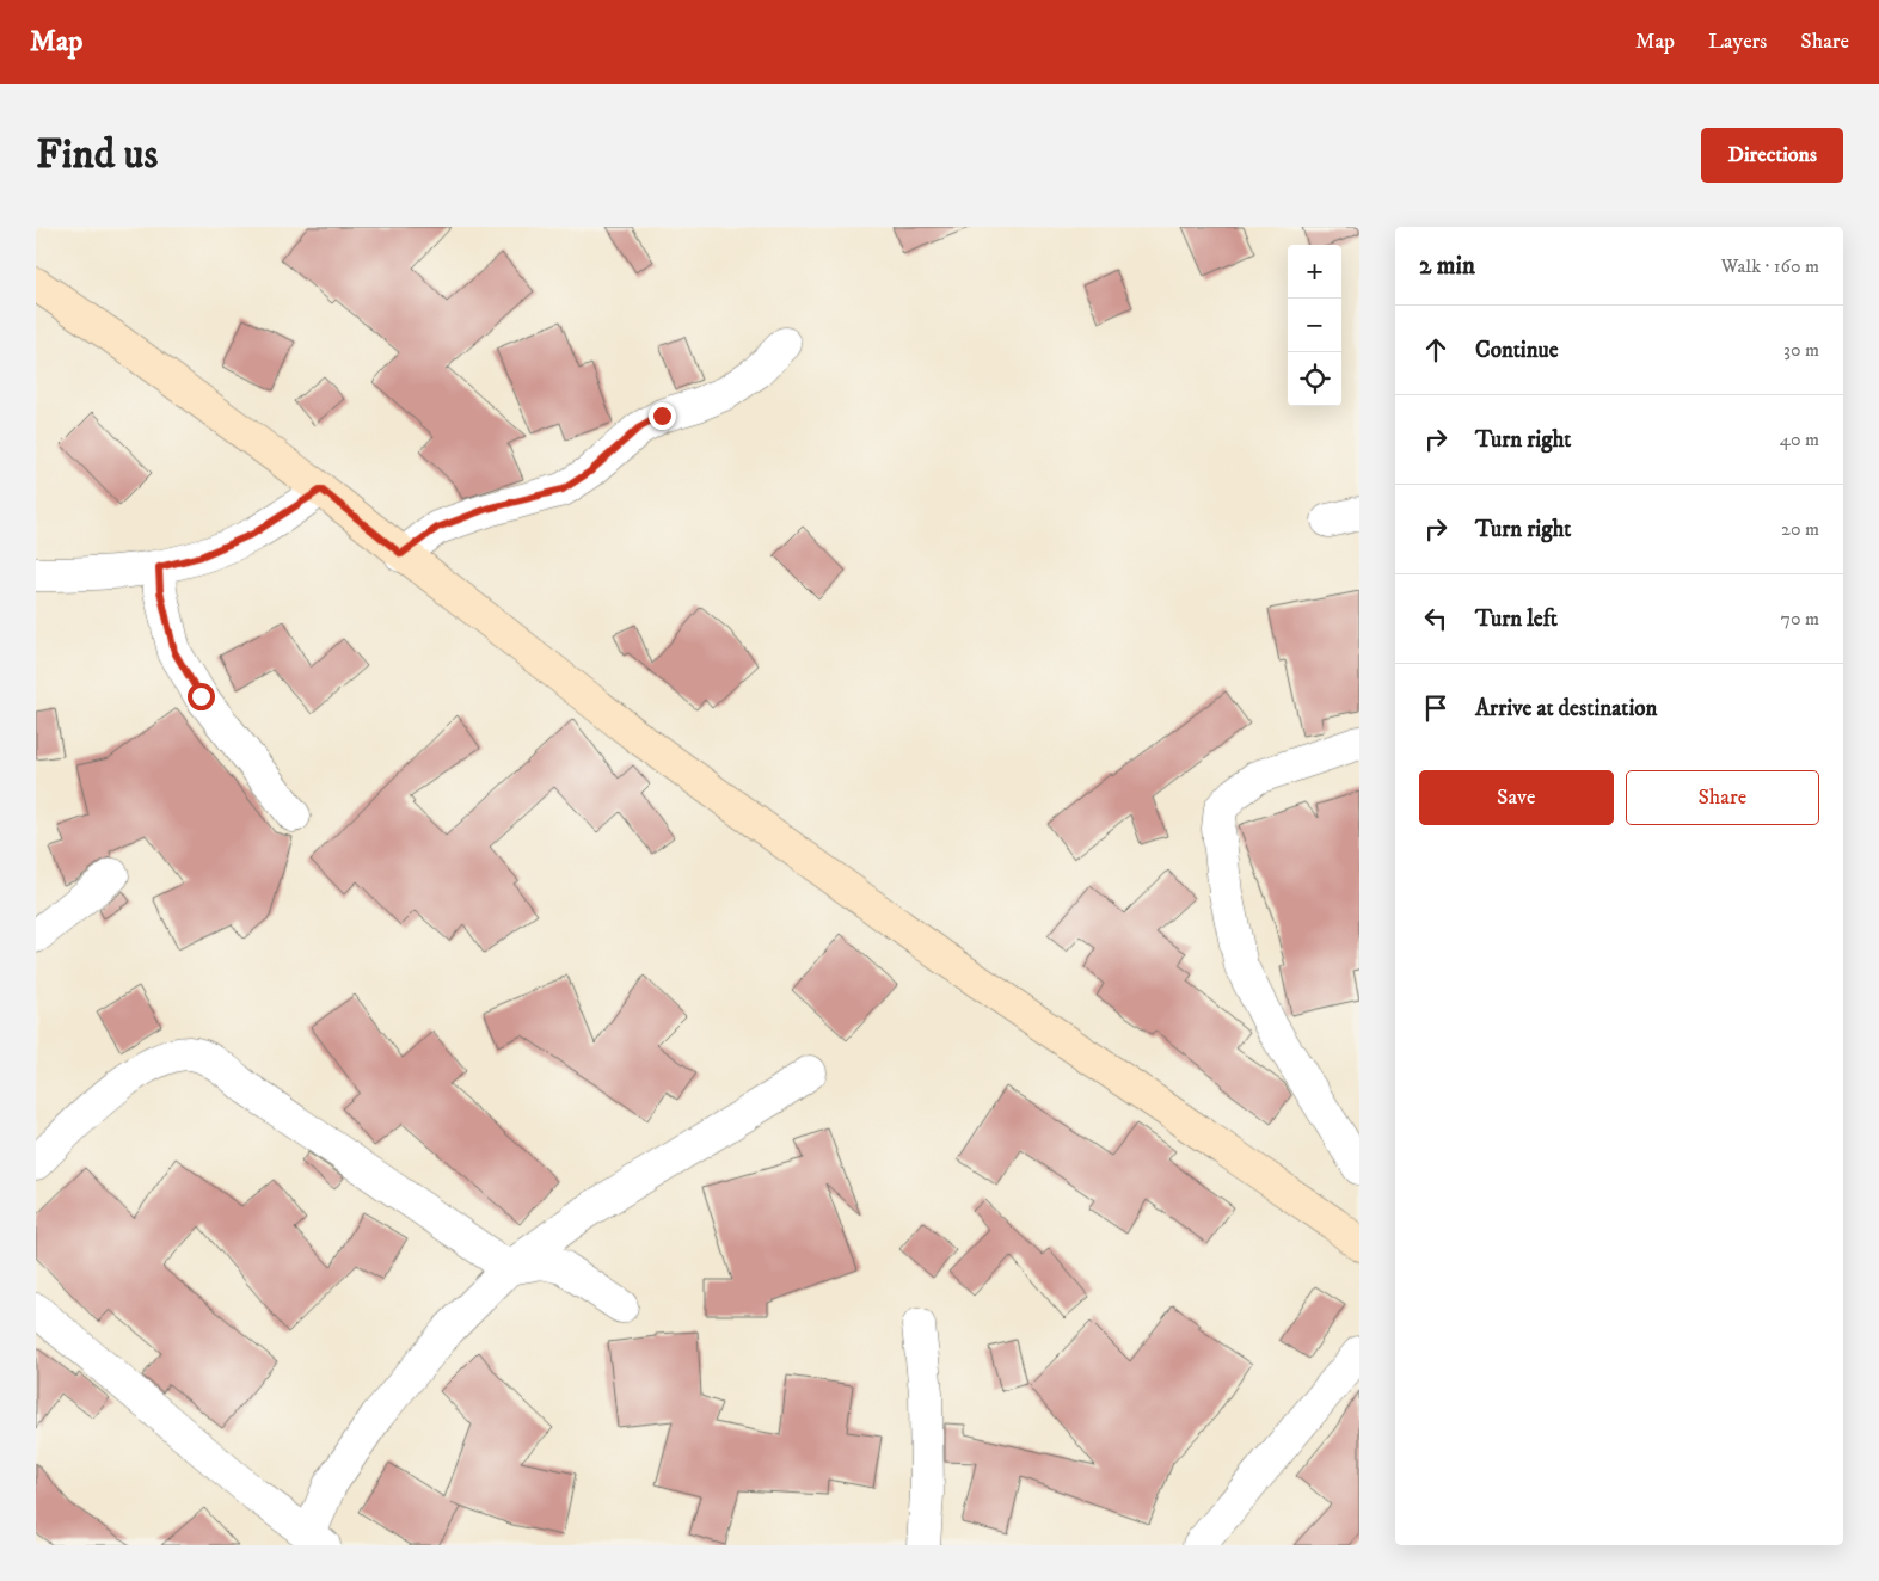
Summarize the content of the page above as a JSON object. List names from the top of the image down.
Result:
{
  "page": {
    "header": "Map",
    "nav": ["Map", "Layers", "Share"],
    "buttons": [
      "Directions",
      ["Save", "Share"]
    ],
    "title": "Find us",
    "heading": ["2 min", "Walk · 160 m"],
    "map_buttons": ["+", "−"],
    "list": [
      ["Continue", "30 m"],
      ["Turn right", "40 m"],
      ["Turn right", "20 m"],
      ["Turn left", "70 m"],
      "Arrive at destination"
    ]
  }
}
